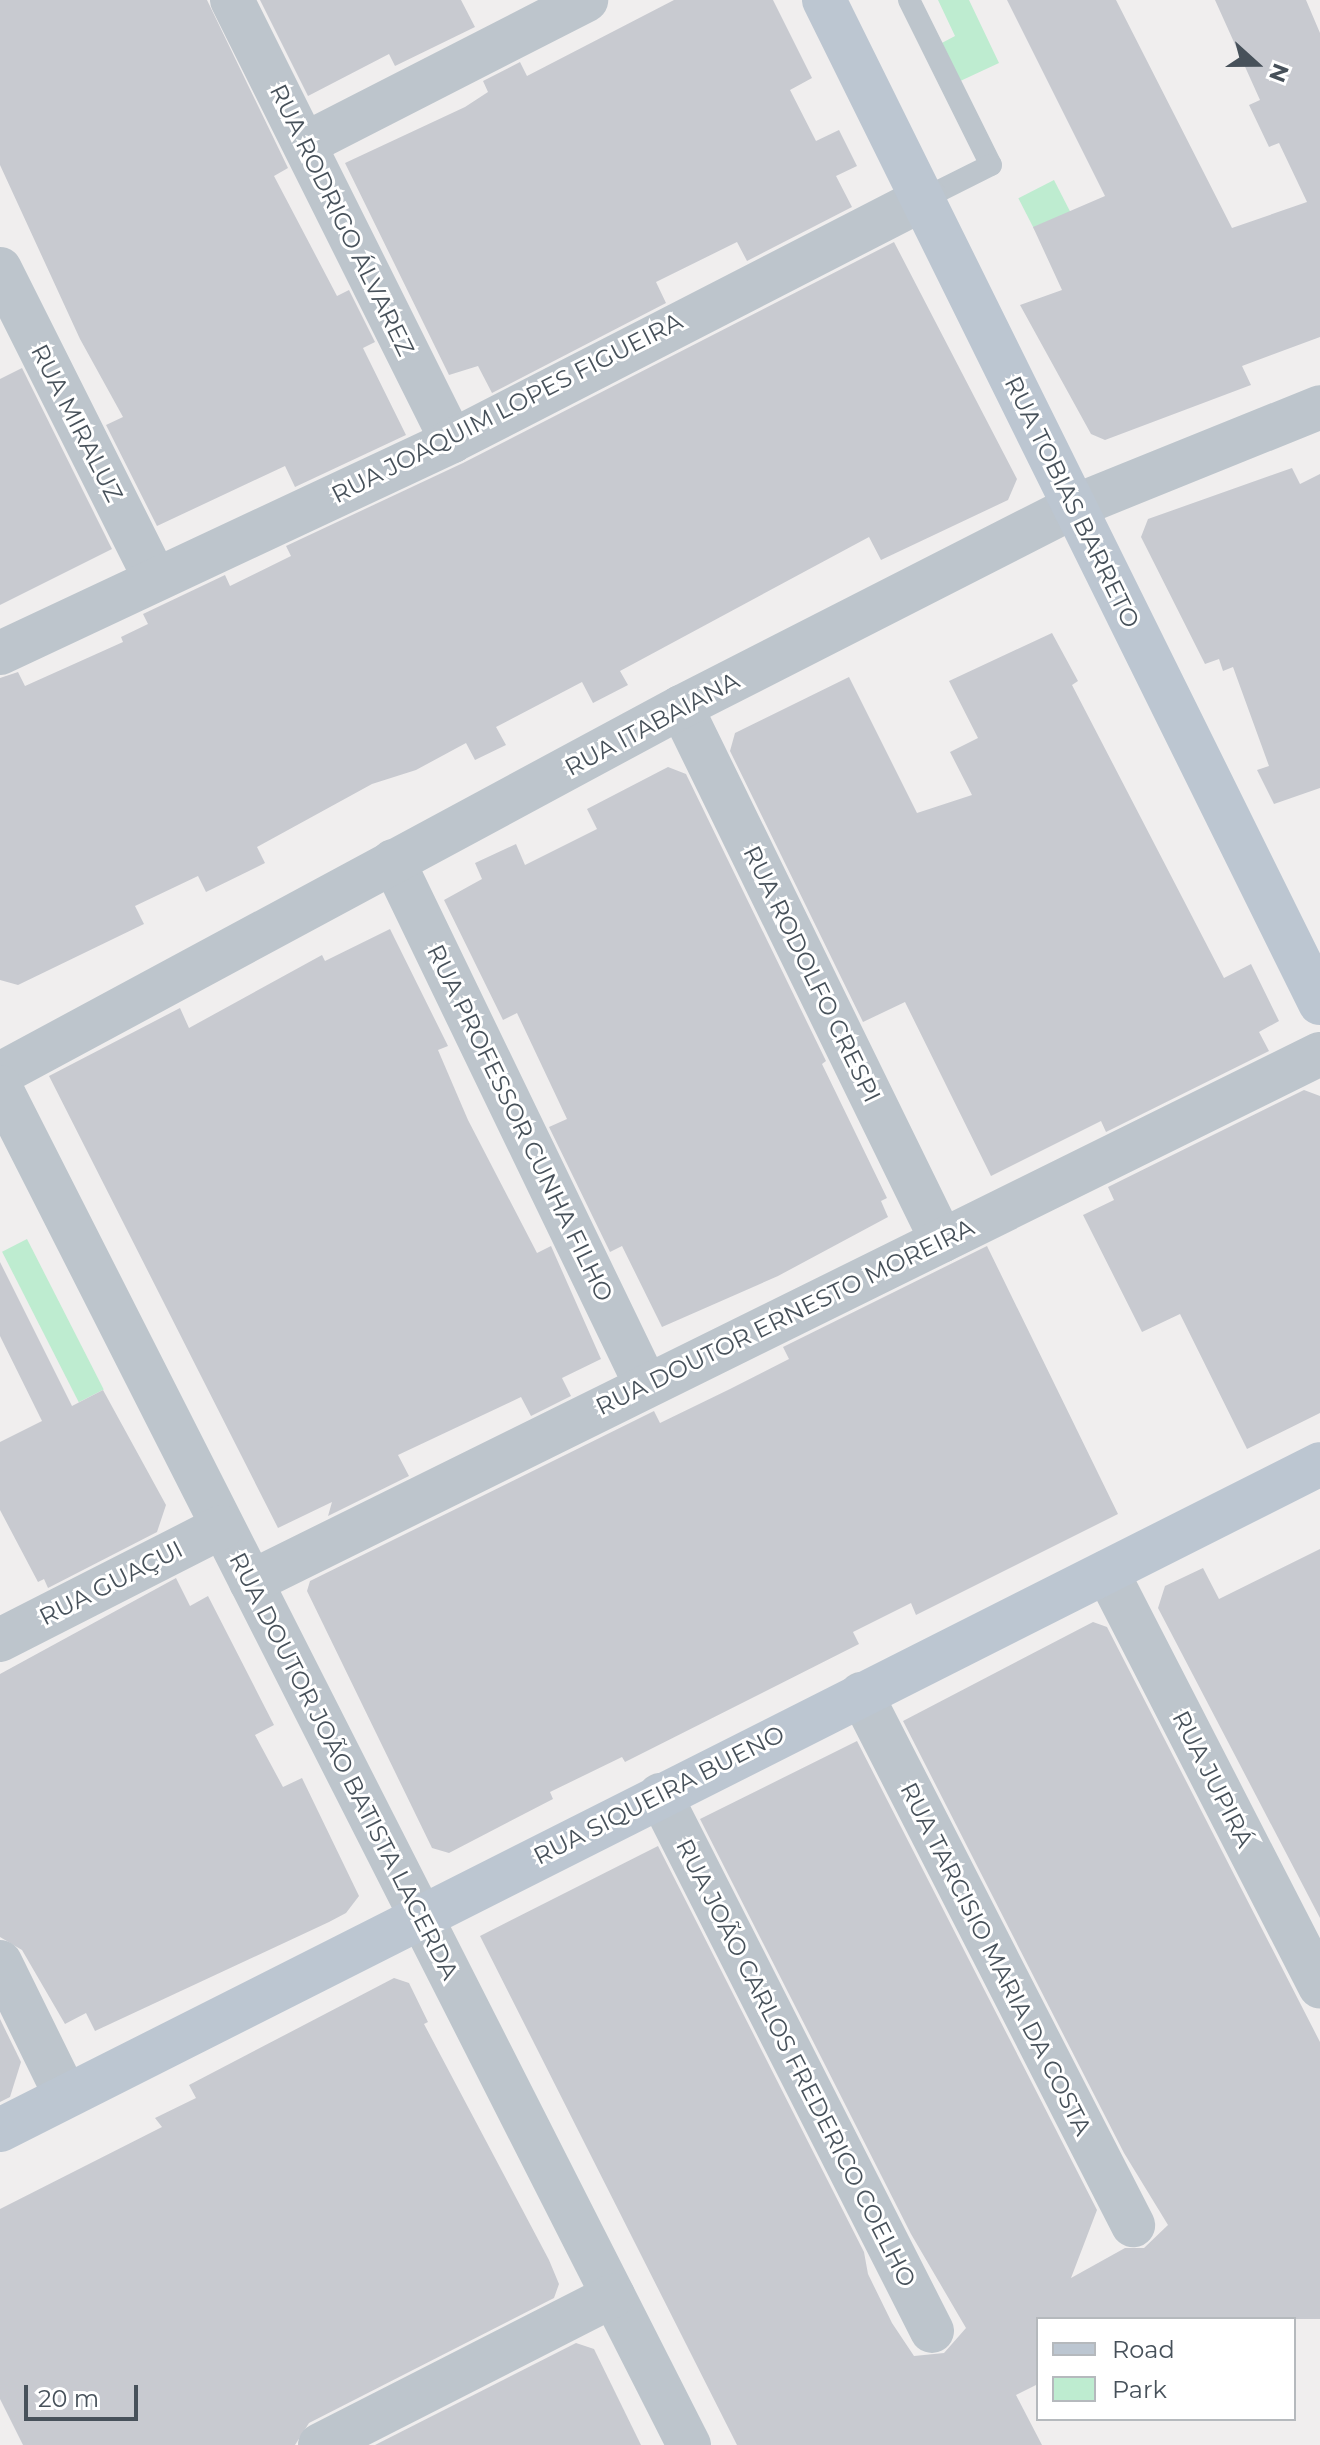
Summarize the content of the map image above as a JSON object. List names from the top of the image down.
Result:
{
  "streets": {
    "main road": ["RUA TOBIAS BARRETO", "RUA SIQUEIRA BUENO"],
    "street": [
      "RUA RODRIGO ÁLVAREZ",
      "RUA JOAQUIM LOPES FIGUEIRA",
      "RUA MIRALUZ",
      "RUA ITABAIANA",
      "RUA RODOLFO CRESPI",
      "RUA PROFESSOR CUNHA FILHO",
      "RUA DOUTOR ERNESTO MOREIRA",
      "RUA GUAÇUI",
      "RUA DOUTOR JOÃO BATISTA LACERDA",
      "RUA JUPIRÁ",
      "RUA TARCISIO MARIA DA COSTA",
      "RUA JOÃO CARLOS FREDERICO COELHO"
    ]
  },
  "crossings": [
    ["RUA RODRIGO ÁLVAREZ", "RUA JOAQUIM LOPES FIGUEIRA"],
    ["RUA JOAQUIM LOPES FIGUEIRA", "RUA MIRALUZ"],
    ["RUA JOAQUIM LOPES FIGUEIRA", "RUA TOBIAS BARRETO"],
    ["RUA TOBIAS BARRETO", "RUA ITABAIANA"],
    ["RUA ITABAIANA", "RUA RODOLFO CRESPI"],
    ["RUA ITABAIANA", "RUA PROFESSOR CUNHA FILHO"],
    ["RUA RODOLFO CRESPI", "RUA DOUTOR ERNESTO MOREIRA"],
    ["RUA PROFESSOR CUNHA FILHO", "RUA DOUTOR ERNESTO MOREIRA"],
    ["RUA DOUTOR ERNESTO MOREIRA", "RUA DOUTOR JOÃO BATISTA LACERDA"],
    ["RUA GUAÇUI", "RUA DOUTOR JOÃO BATISTA LACERDA"],
    ["RUA DOUTOR JOÃO BATISTA LACERDA", "RUA SIQUEIRA BUENO"],
    ["RUA JUPIRÁ", "RUA SIQUEIRA BUENO"],
    ["RUA SIQUEIRA BUENO", "RUA TARCISIO MARIA DA COSTA"],
    ["RUA SIQUEIRA BUENO", "RUA JOÃO CARLOS FREDERICO COELHO"]
  ],
  "legend": ["Road", "Park"],
  "scale_bar": "20 m",
  "north": "right"
}
